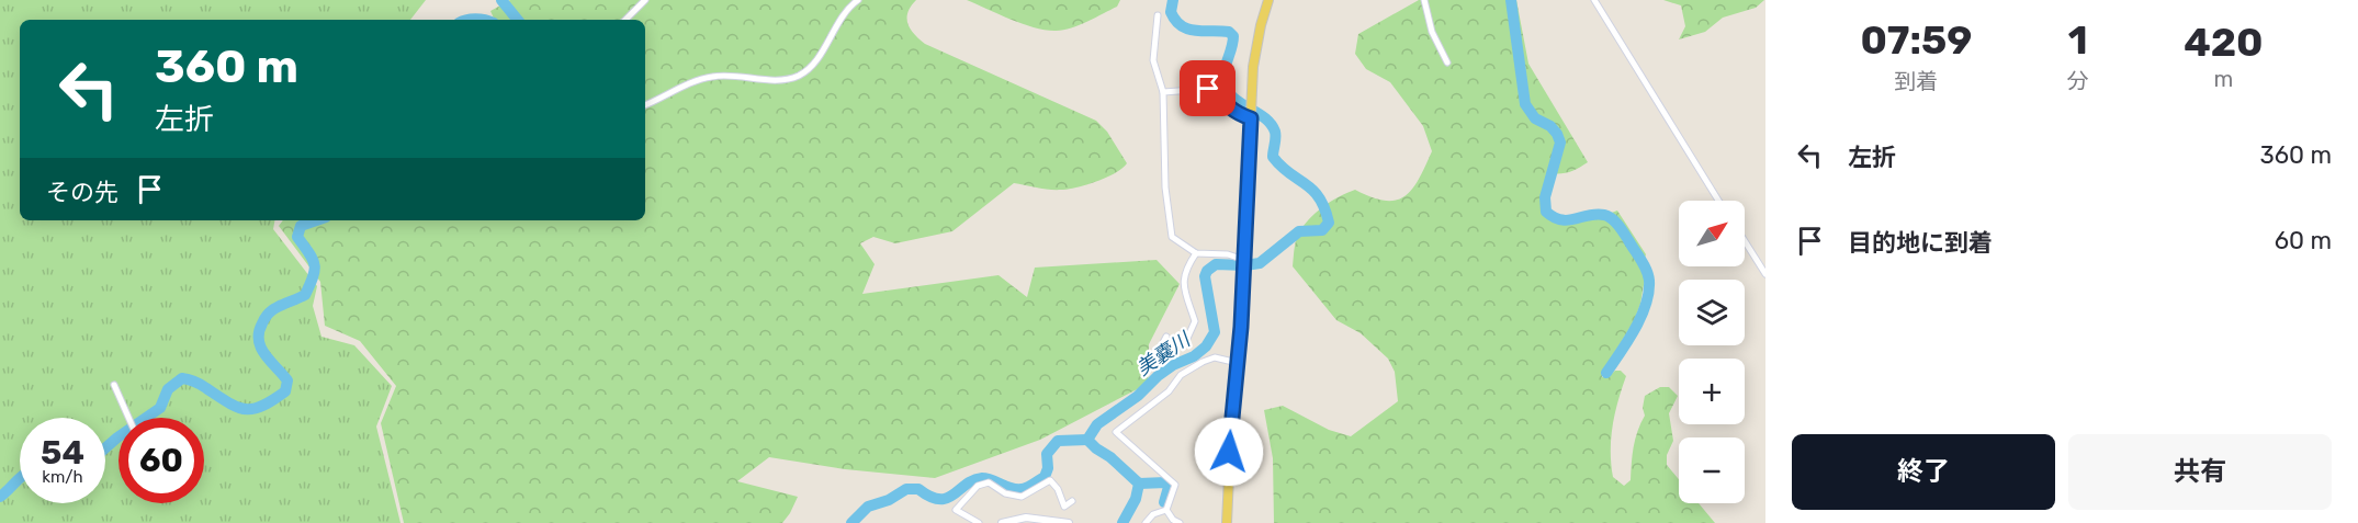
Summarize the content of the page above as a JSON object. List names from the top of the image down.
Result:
{
  "water": ["美嚢川"],
  "north": "top right",
  "page": {
    "eta": [
      "07:59",
      "到着",
      "1",
      "分",
      "420",
      "m"
    ],
    "turn": ["360 m", "左折"],
    "list": [
      {
        "name": "左折",
        "value": "360 m"
      },
      {
        "name": "目的地に到着",
        "value": "60 m"
      }
    ],
    "then": "その先",
    "map_buttons": ["+", "−"],
    "speed": "54 km/h",
    "limit": "60",
    "buttons": ["終了", "共有"]
  }
}
